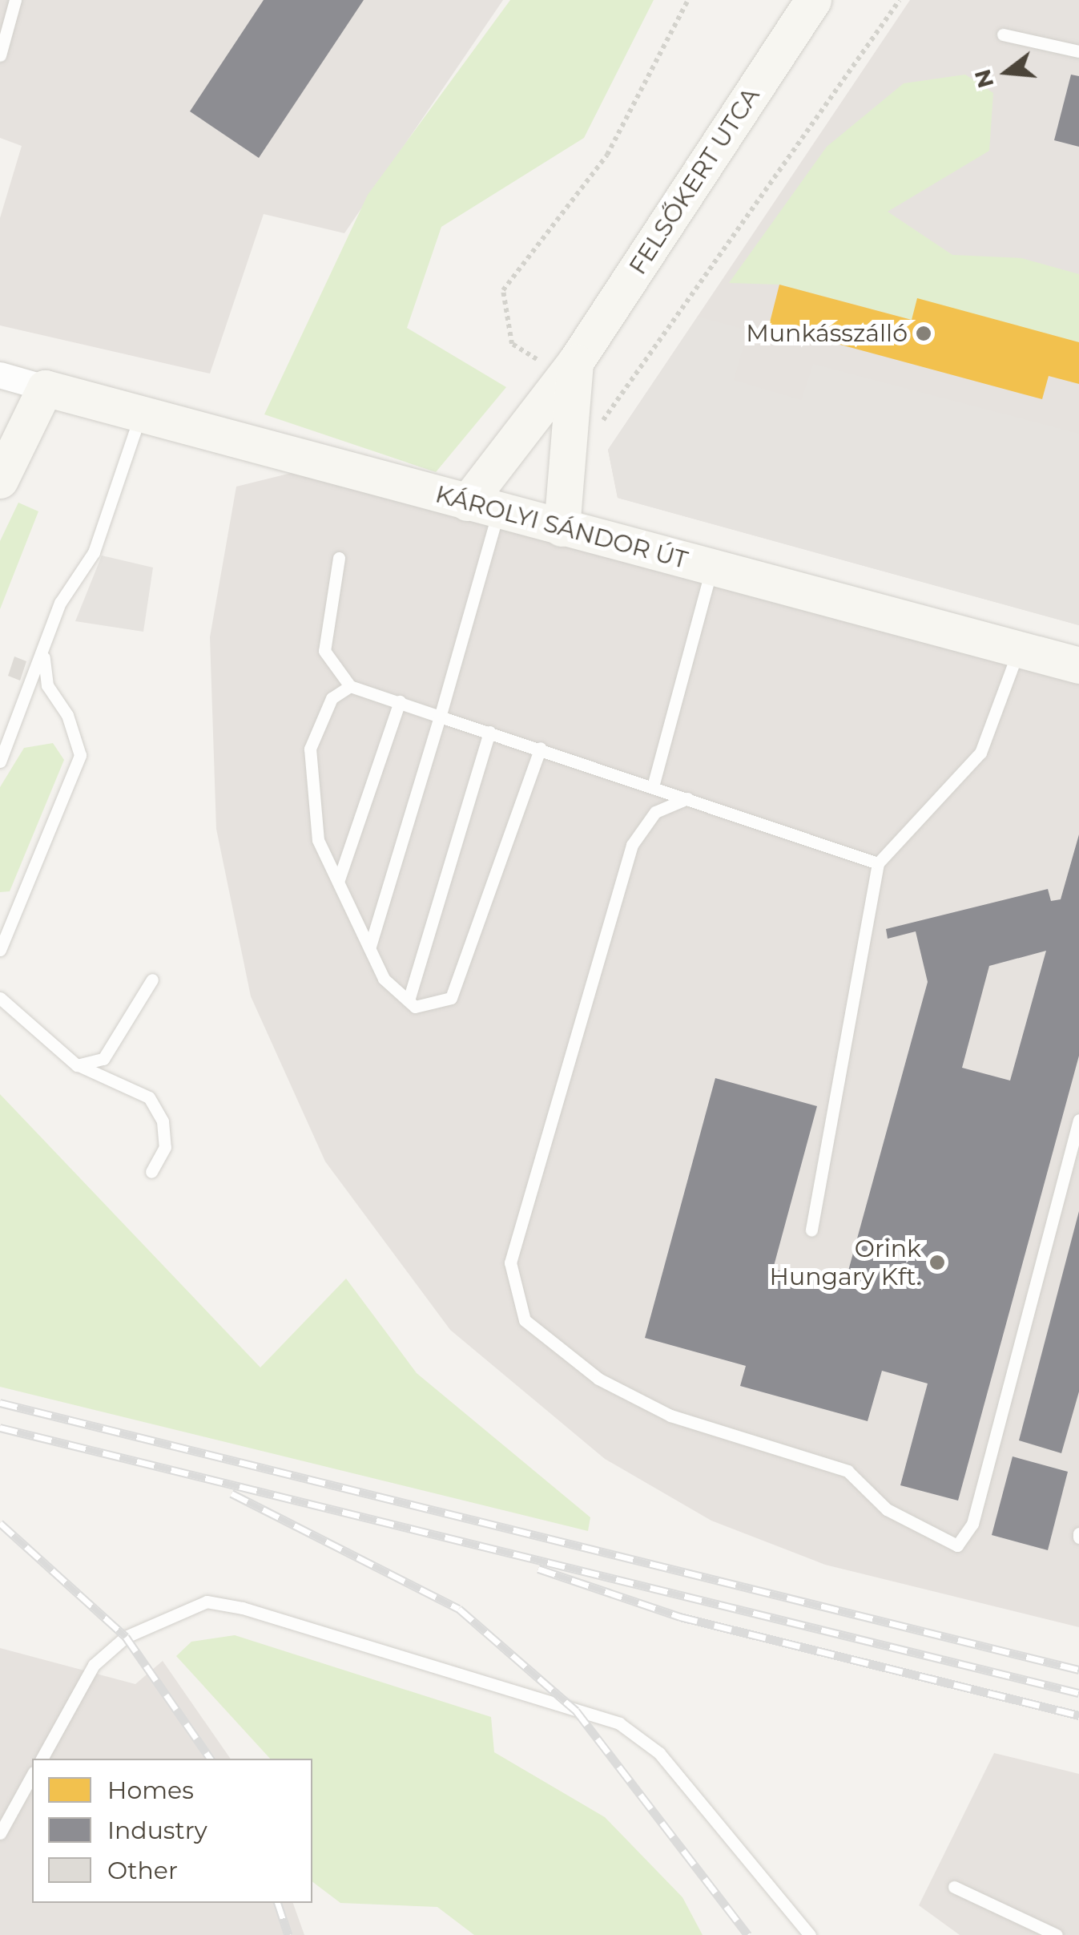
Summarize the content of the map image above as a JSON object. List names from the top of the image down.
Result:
{
  "streets": {
    "street": ["FELSŐKERT UTCA", "KÁROLYI SÁNDOR ÚT"]
  },
  "crossings": [
    ["FELSŐKERT UTCA", "KÁROLYI SÁNDOR ÚT"]
  ],
  "places": ["Munkásszálló", "Orink Hungary Kft."],
  "legend": ["Homes", "Industry", "Other"],
  "north": "left"
}
